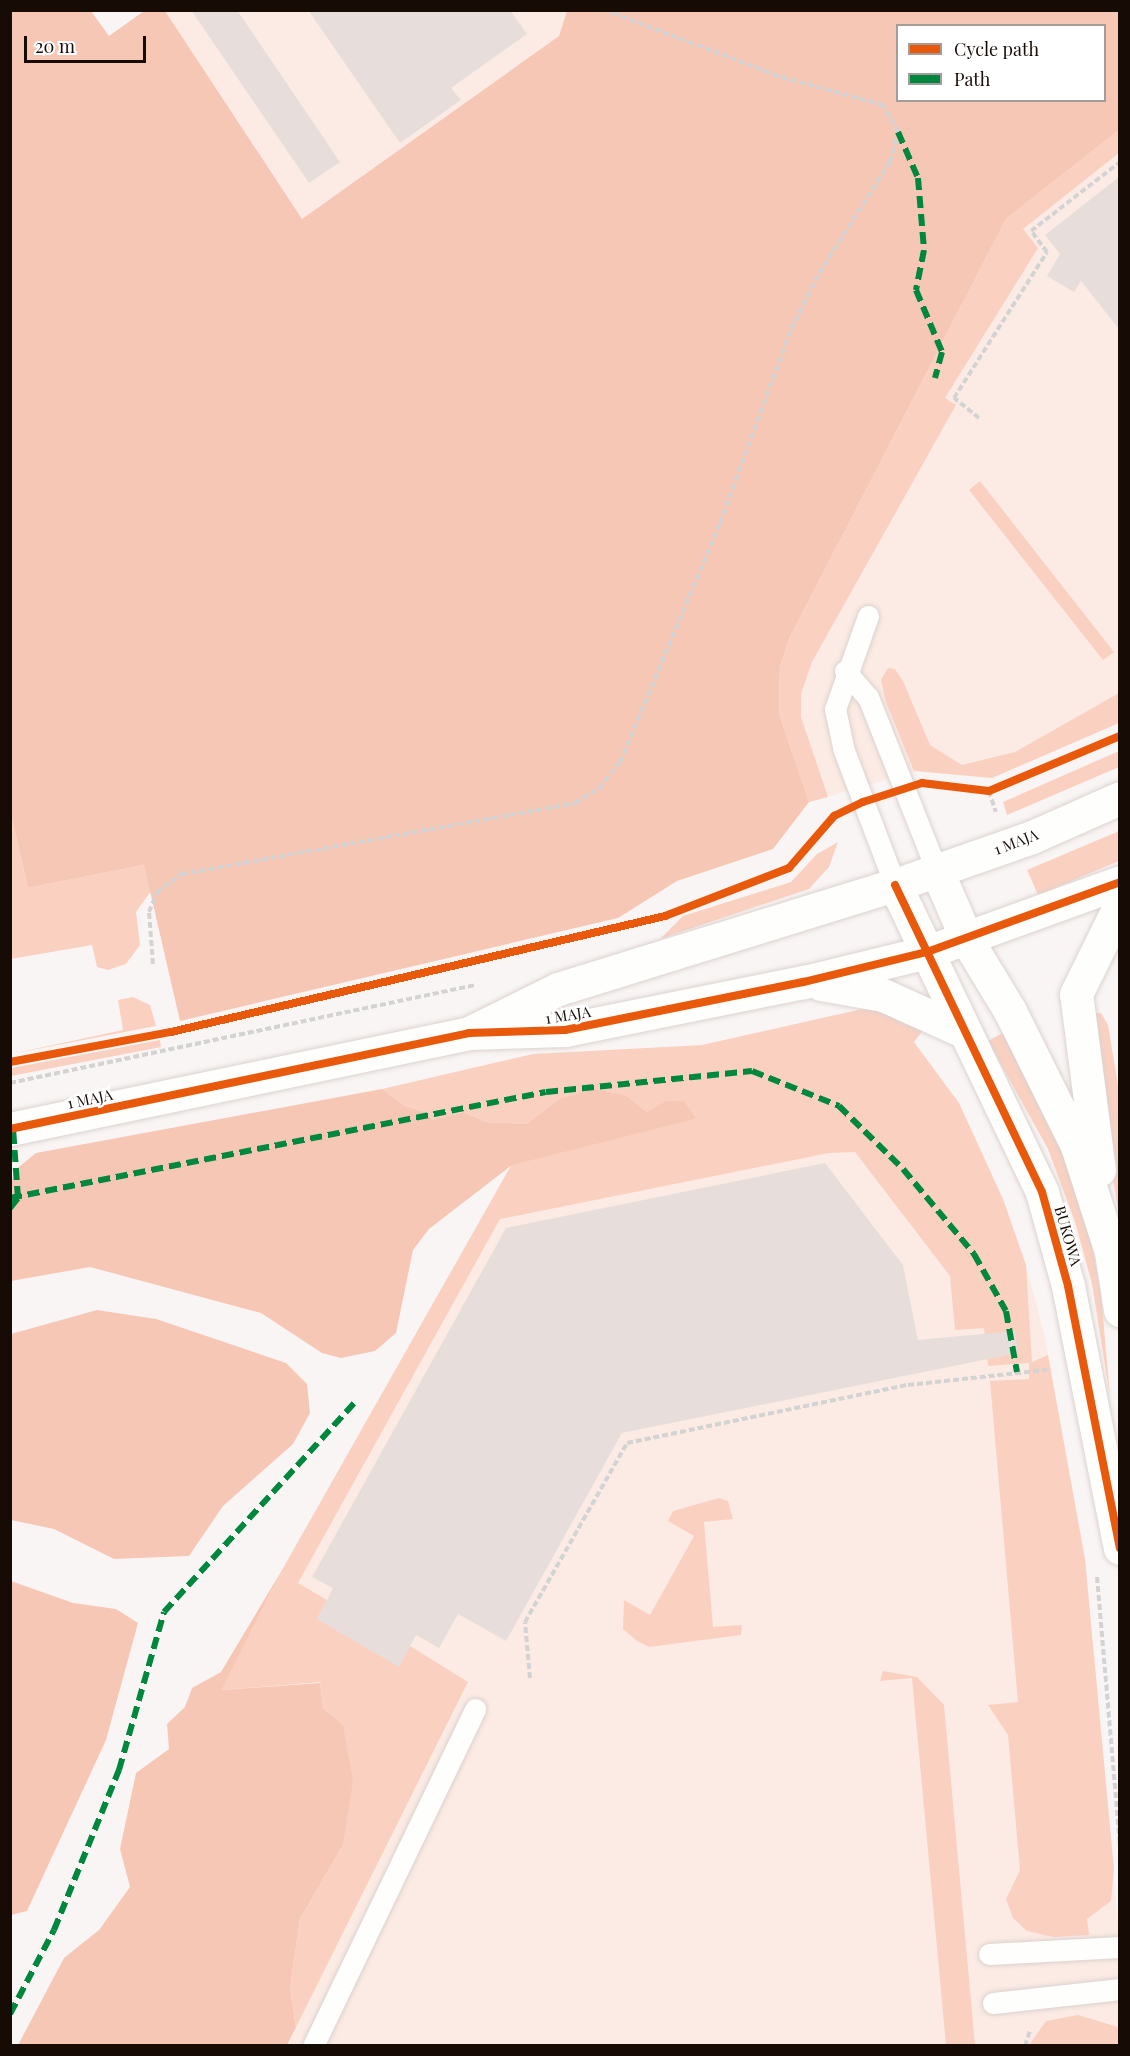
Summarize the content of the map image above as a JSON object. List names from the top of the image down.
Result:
{
  "streets": {
    "street": ["1 MAJA", "BUKOWA"]
  },
  "crossings": [
    ["1 MAJA", "BUKOWA"]
  ],
  "legend": ["Cycle path", "Path"],
  "scale_bar": "20 m"
}
